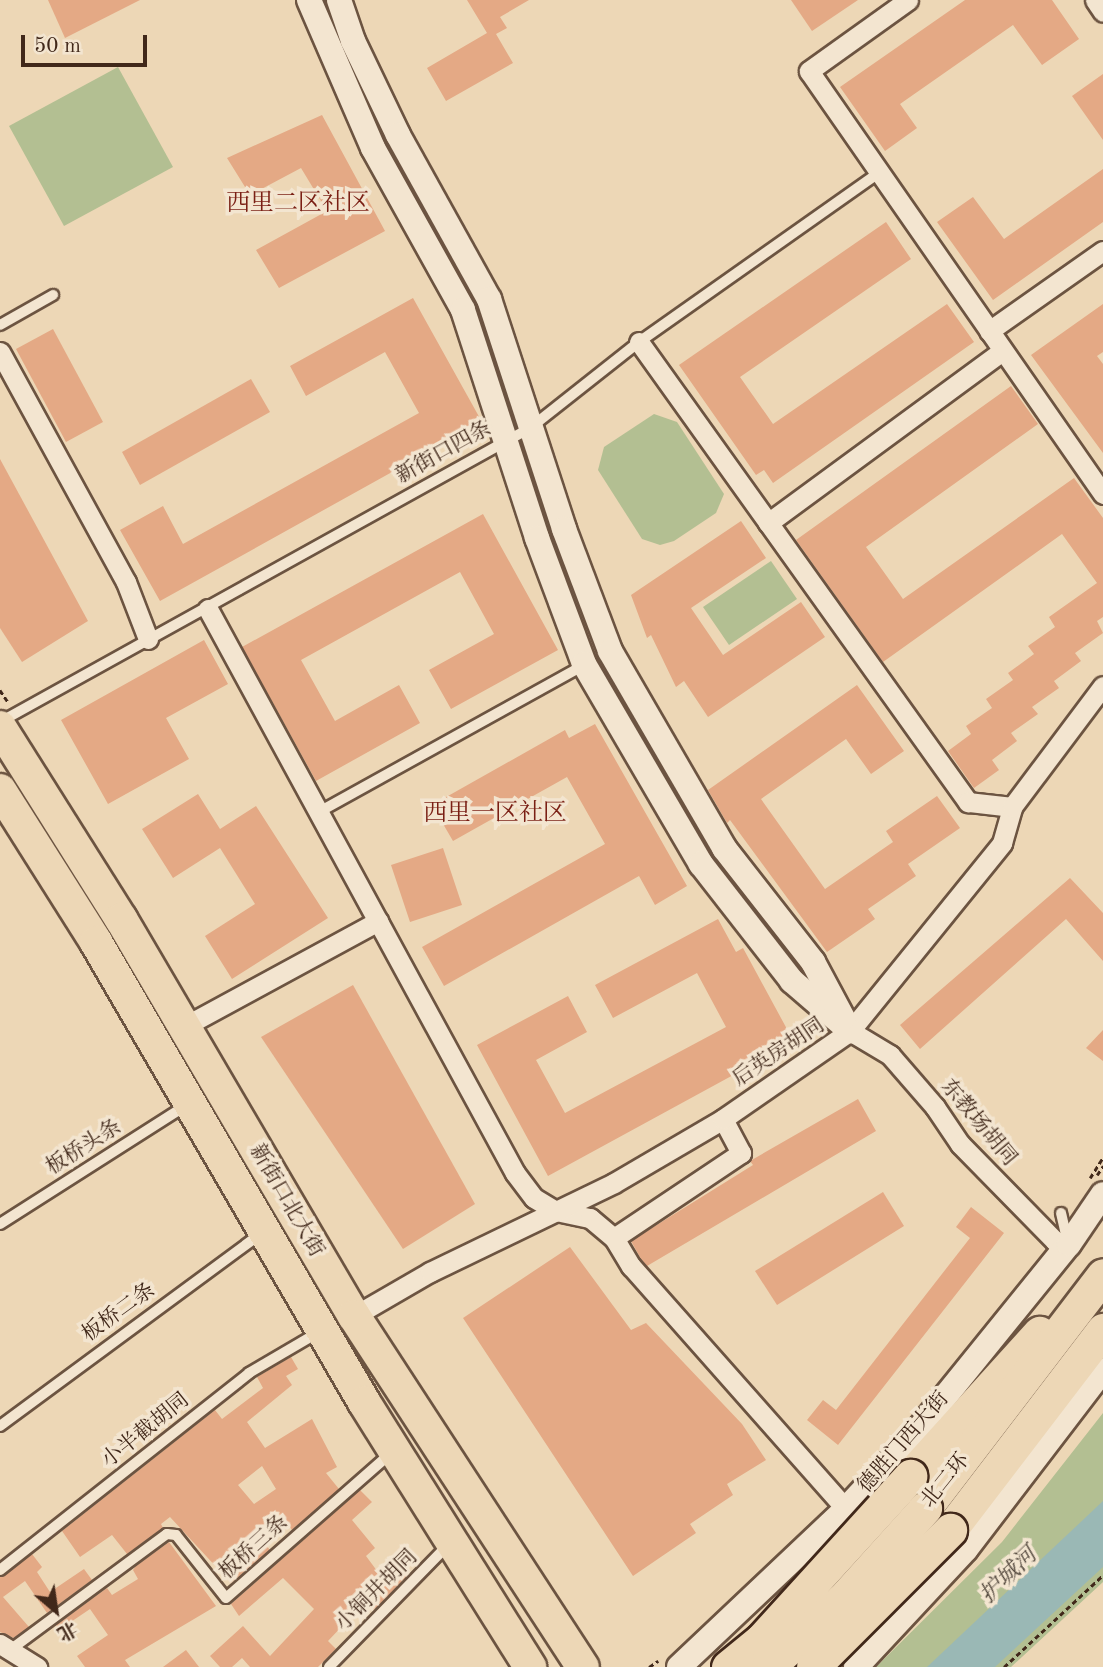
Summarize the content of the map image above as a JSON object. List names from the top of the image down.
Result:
{
  "streets": {
    "highway": ["北二环"],
    "main road": ["新街口北大街"],
    "street": ["后英房胡同", "东教场胡同", "德胜门西大街"],
    "lane": [
      "新街口四条",
      "板桥头条",
      "板桥二条",
      "小半截胡同",
      "板桥三条",
      "小铜井胡同"
    ]
  },
  "crossings": [
    ["新街口四条", "新街口北大街"],
    ["后英房胡同", "东教场胡同"],
    ["后英房胡同", "新街口北大街"],
    ["东教场胡同", "德胜门西大街"],
    ["板桥头条", "新街口北大街"],
    ["新街口北大街", "板桥二条"],
    ["新街口北大街", "小半截胡同"],
    ["新街口北大街", "板桥三条"],
    ["新街口北大街", "小铜井胡同"]
  ],
  "districts": ["西里二区社区", "西里一区社区"],
  "water": ["护城河"],
  "scale_bar": "50 m",
  "north": "bottom right"
}
